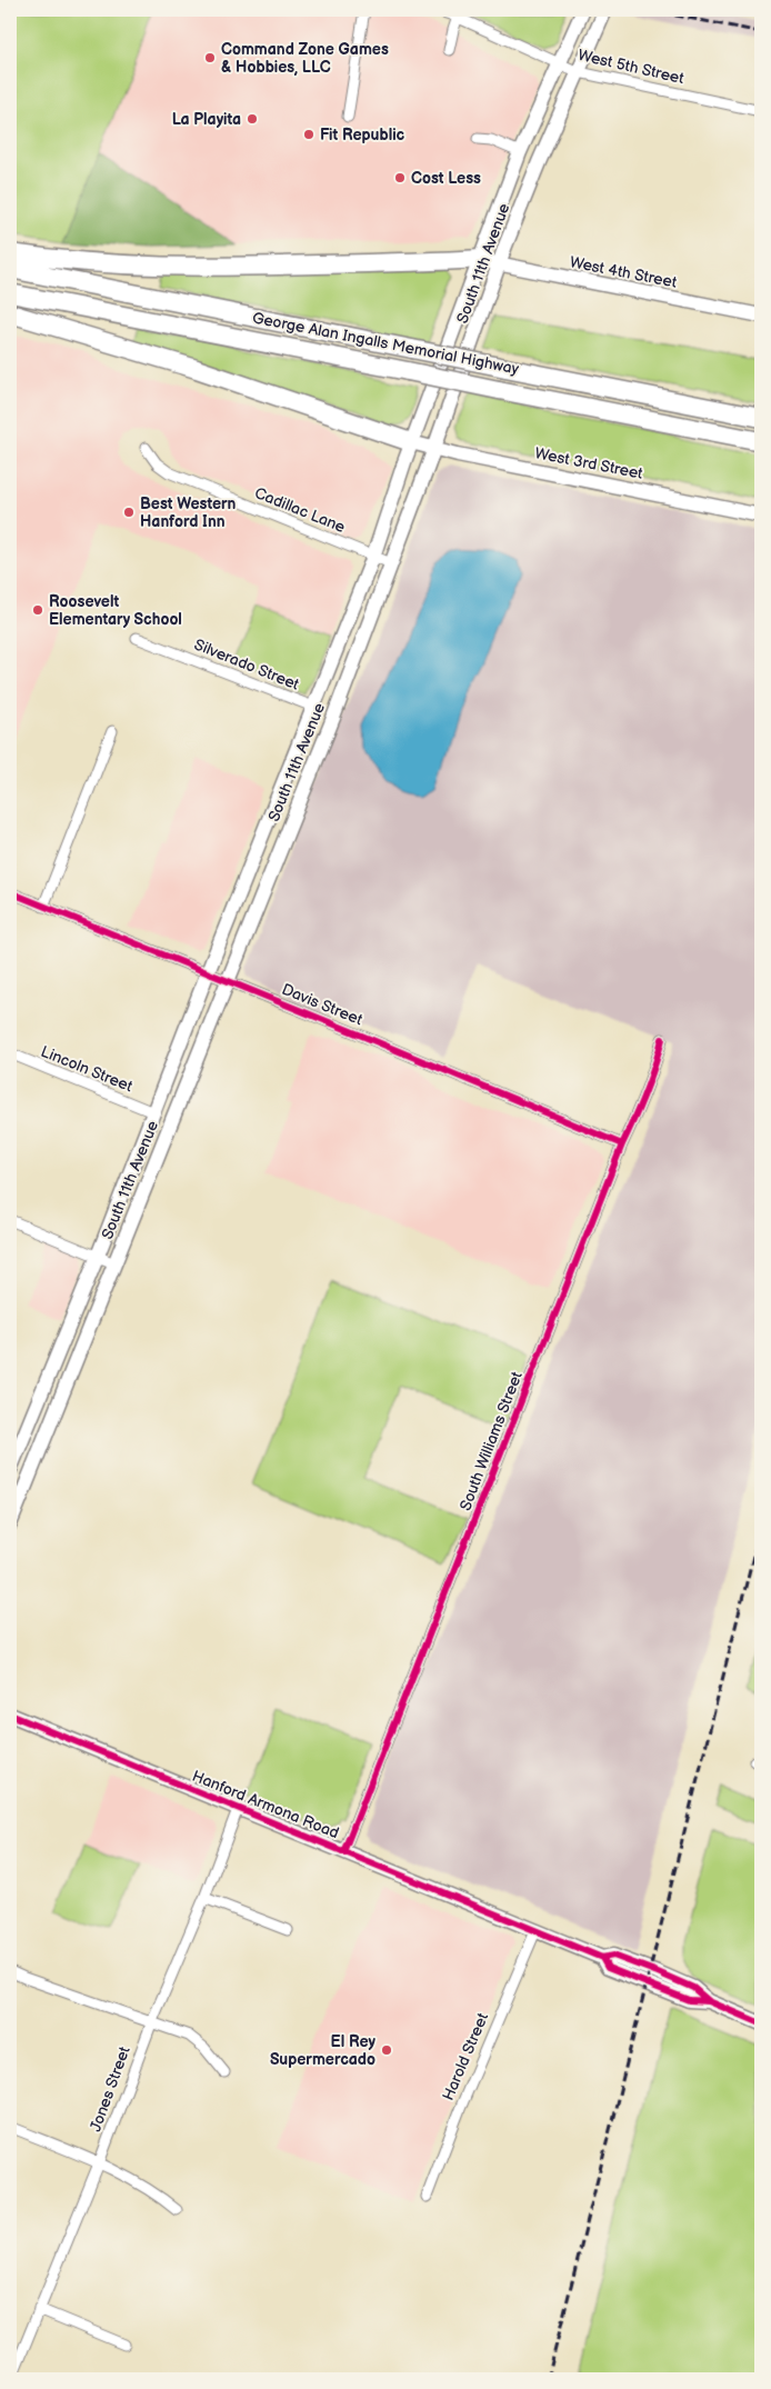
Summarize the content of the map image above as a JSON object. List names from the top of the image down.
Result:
{
  "streets": {
    "highway": ["George Alan Ingalls Memorial Highway"],
    "main road": [
      "South 11th Avenue",
      "West 4th Street",
      "West 3rd Street",
      "Hanford Armona Road"
    ],
    "street": [
      "West 5th Street",
      "Cadillac Lane",
      "Silverado Street",
      "Davis Street",
      "Lincoln Street",
      "South Williams Street",
      "Harold Street",
      "Jones Street"
    ]
  },
  "crossings": [
    ["West 5th Street", "South 11th Avenue"],
    ["South 11th Avenue", "West 4th Street"],
    ["South 11th Avenue", "West 3rd Street"],
    ["South 11th Avenue", "Cadillac Lane"],
    ["South 11th Avenue", "Silverado Street"],
    ["South 11th Avenue", "Davis Street"],
    ["South 11th Avenue", "Lincoln Street"],
    ["Davis Street", "South Williams Street"],
    ["South Williams Street", "Hanford Armona Road"],
    ["Hanford Armona Road", "Harold Street"],
    ["Hanford Armona Road", "Jones Street"]
  ],
  "places": [
    "Command Zone Games & Hobbies, LLC",
    "La Playita",
    "Fit Republic",
    "Cost Less",
    "Best Western Hanford Inn",
    "Roosevelt Elementary School",
    "El Rey Supermercado"
  ]
}
